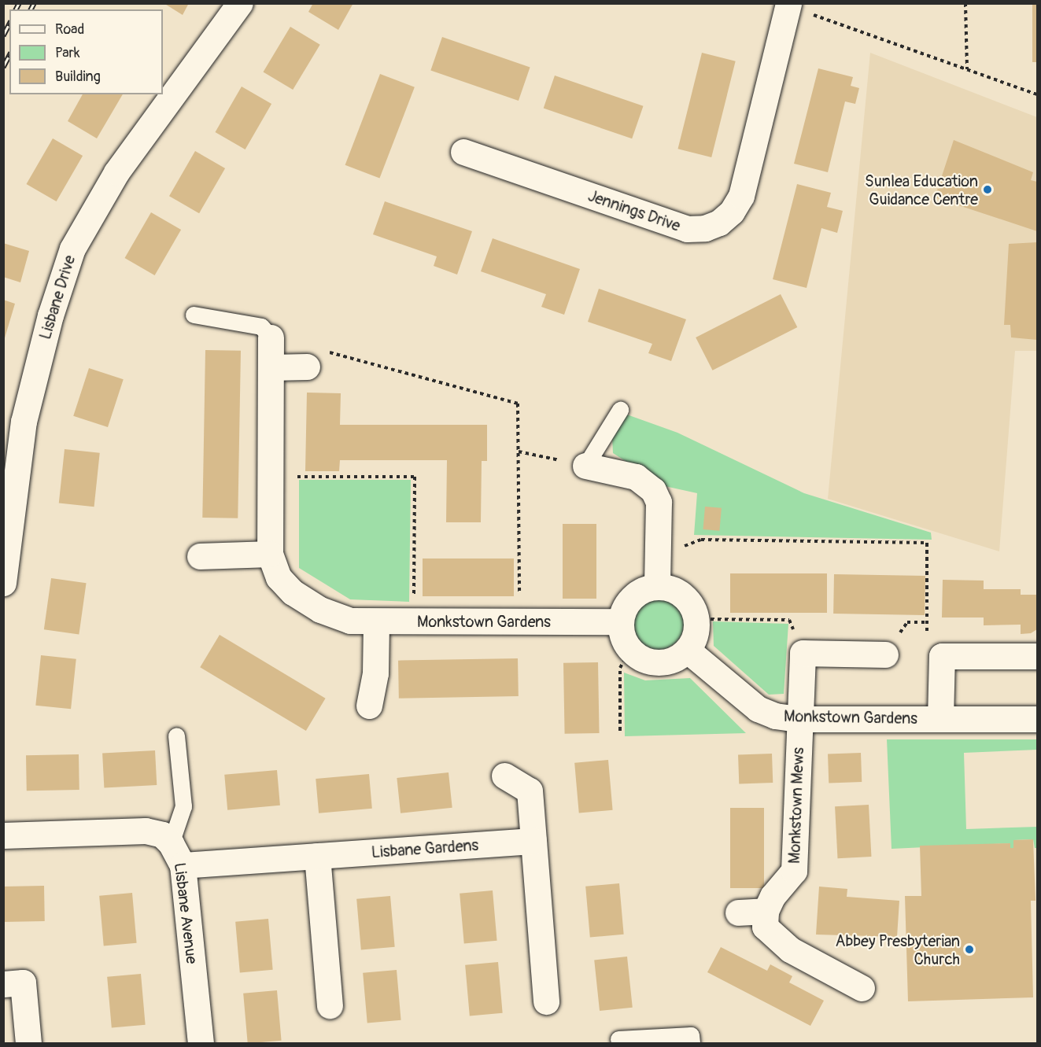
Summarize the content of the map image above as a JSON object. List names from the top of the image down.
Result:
{
  "streets": {
    "street": [
      "Jennings Drive",
      "Lisbane Drive",
      "Monkstown Gardens",
      "Monkstown Mews",
      "Lisbane Gardens",
      "Lisbane Avenue"
    ]
  },
  "crossings": [
    ["Monkstown Gardens", "Monkstown Mews"],
    ["Lisbane Gardens", "Lisbane Avenue"]
  ],
  "places": ["Sunlea Education Guidance Centre", "Abbey Presbyterian Church"],
  "legend": ["Road", "Park", "Building"]
}
